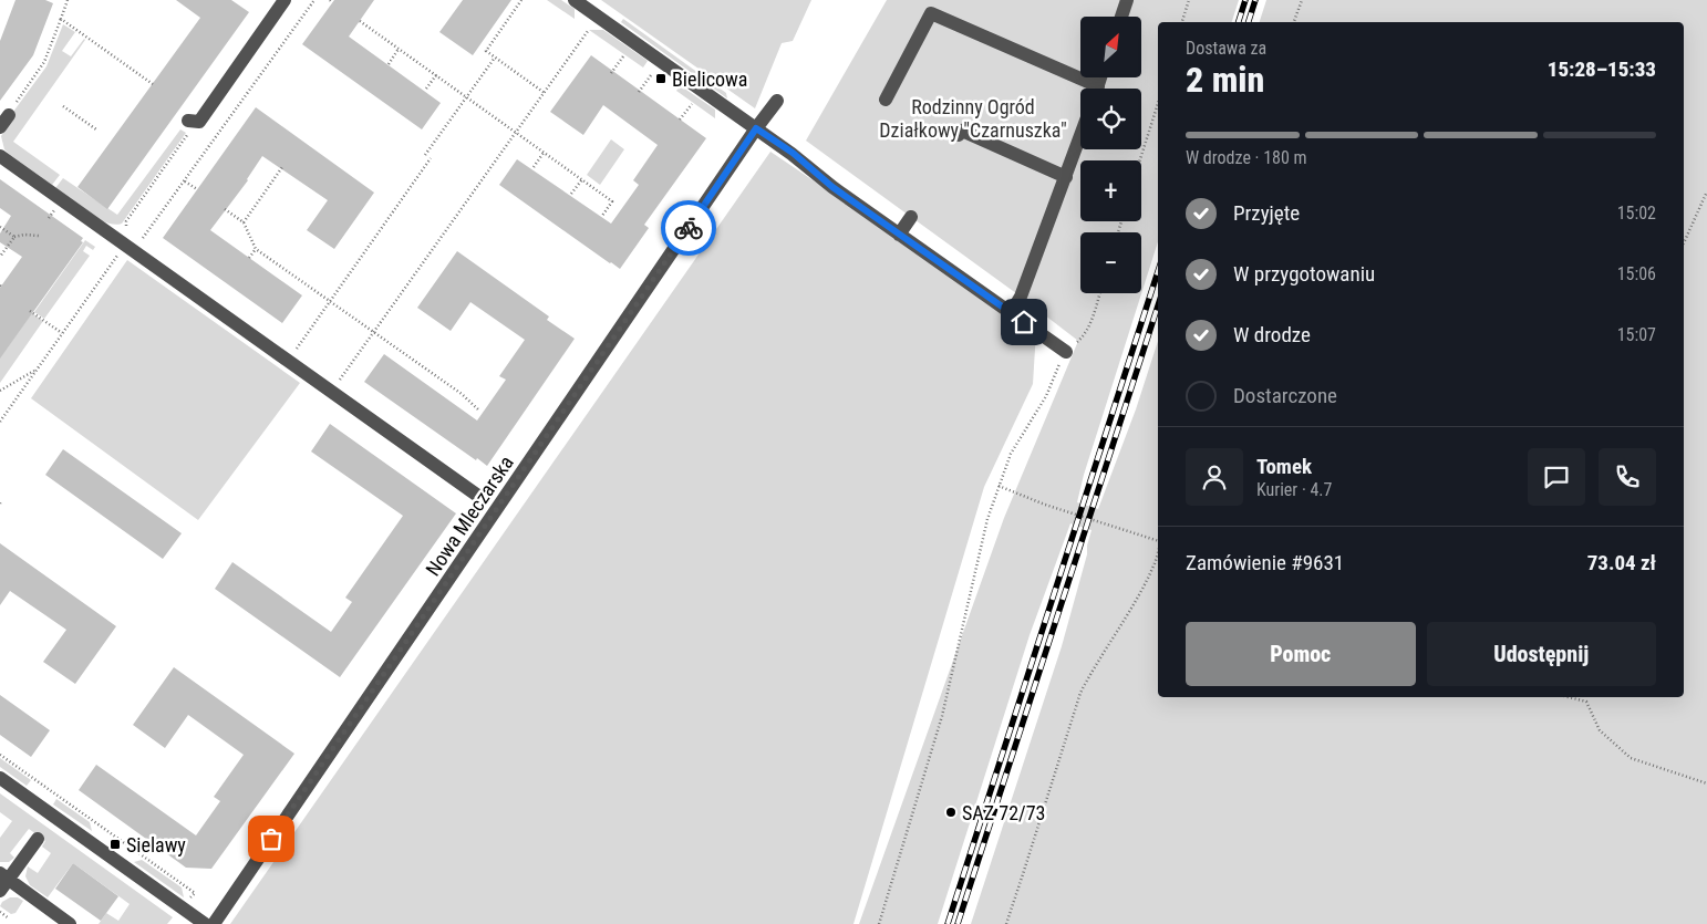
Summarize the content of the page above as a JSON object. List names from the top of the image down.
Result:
{
  "streets": {
    "street": ["Nowa Mleczarska"]
  },
  "parks": ["Rodzinny Ogród Działkowy \"Czarnuszka\""],
  "places": {
    "transit": ["Bielicowa", "Sielawy"],
    "other": ["SAZ 72/73"]
  },
  "north": "top right",
  "page": {
    "map_buttons": ["+", "−"],
    "heading": ["2 min", "Dostawa za", "15:28–15:33"],
    "panel": [
      "Tomek",
      "Kurier · 4.7",
      "Zamówienie #9631",
      "73.04 zł"
    ],
    "bar": "W drodze · 180 m",
    "list": [
      ["Przyjęte", "15:02"],
      ["W przygotowaniu", "15:06"],
      ["W drodze", "15:07"],
      "Dostarczone"
    ],
    "buttons": ["Pomoc", "Udostępnij"]
  }
}
